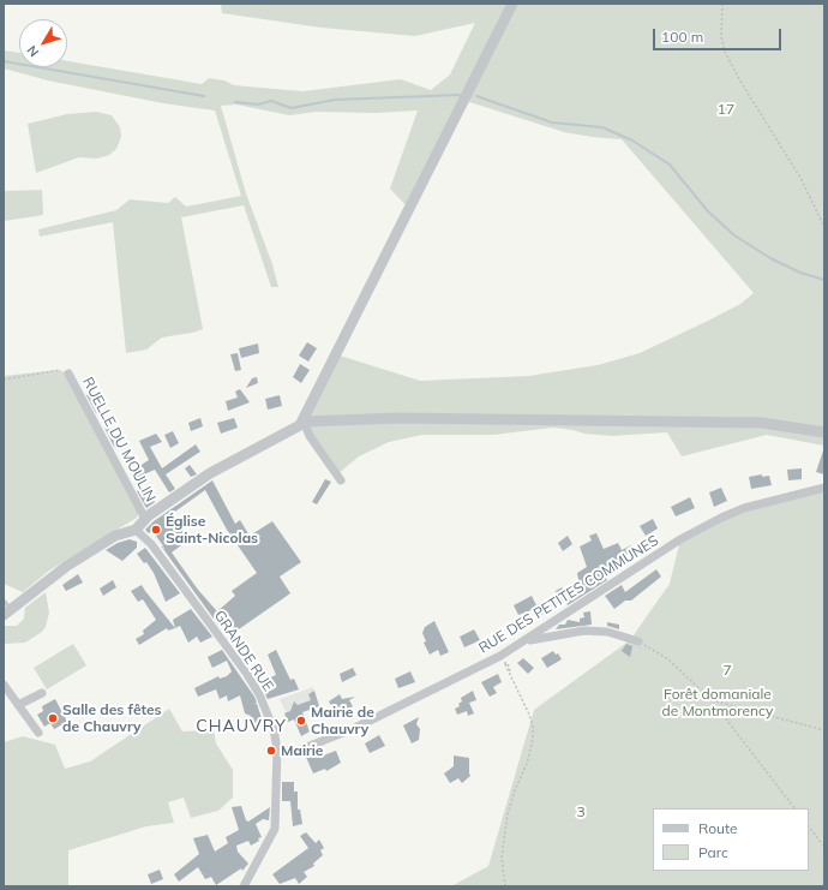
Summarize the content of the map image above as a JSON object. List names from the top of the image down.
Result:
{
  "streets": {
    "street": ["RUELLE DU MOULIN", "RUE DES PETITES COMMUNES", "GRANDE RUE"]
  },
  "crossings": [
    ["RUE DES PETITES COMMUNES", "GRANDE RUE"]
  ],
  "districts": ["CHAUVRY"],
  "parks": [
    "17",
    "7",
    "Forêt domaniale de Montmorency",
    "3"
  ],
  "places": [
    "Église Saint-Nicolas",
    "Salle des fêtes de Chauvry",
    "Mairie de Chauvry",
    "Mairie"
  ],
  "legend": ["Route", "Parc"],
  "scale_bar": "100 m",
  "north": "bottom left"
}
